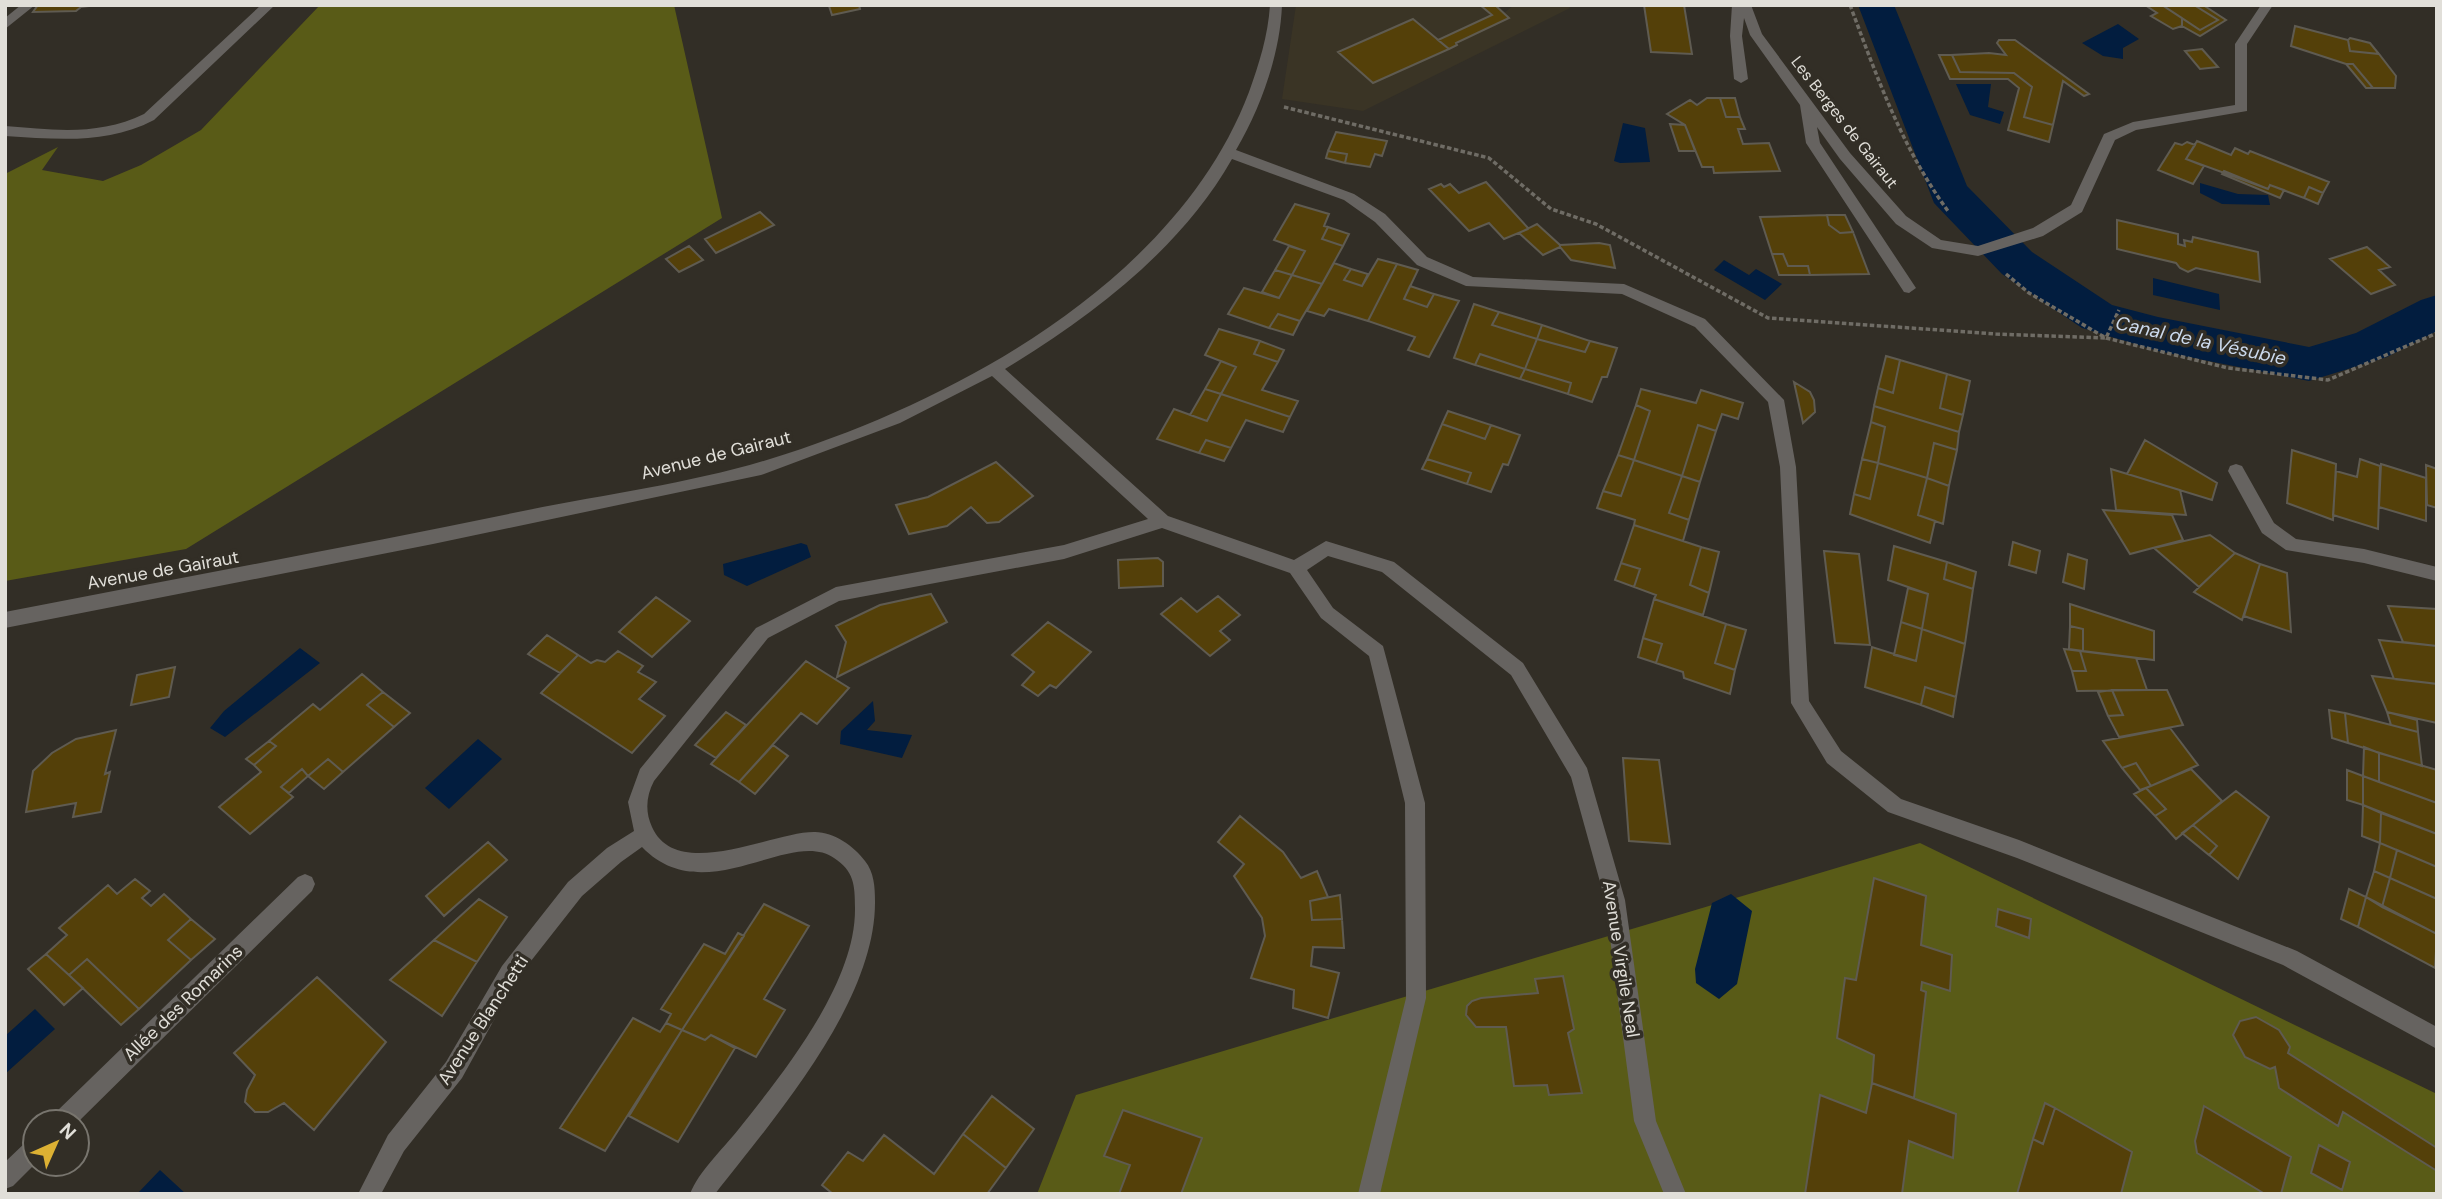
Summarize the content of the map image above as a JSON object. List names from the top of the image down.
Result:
{
  "streets": {
    "street": [
      "Les Berges de Gairaut",
      "Avenue de Gairaut",
      "Avenue Virgile Neal",
      "Allée des Romarins",
      "Avenue Blanchetti"
    ]
  },
  "water": ["Canal de la Vésubie"],
  "north": "top right"
}
